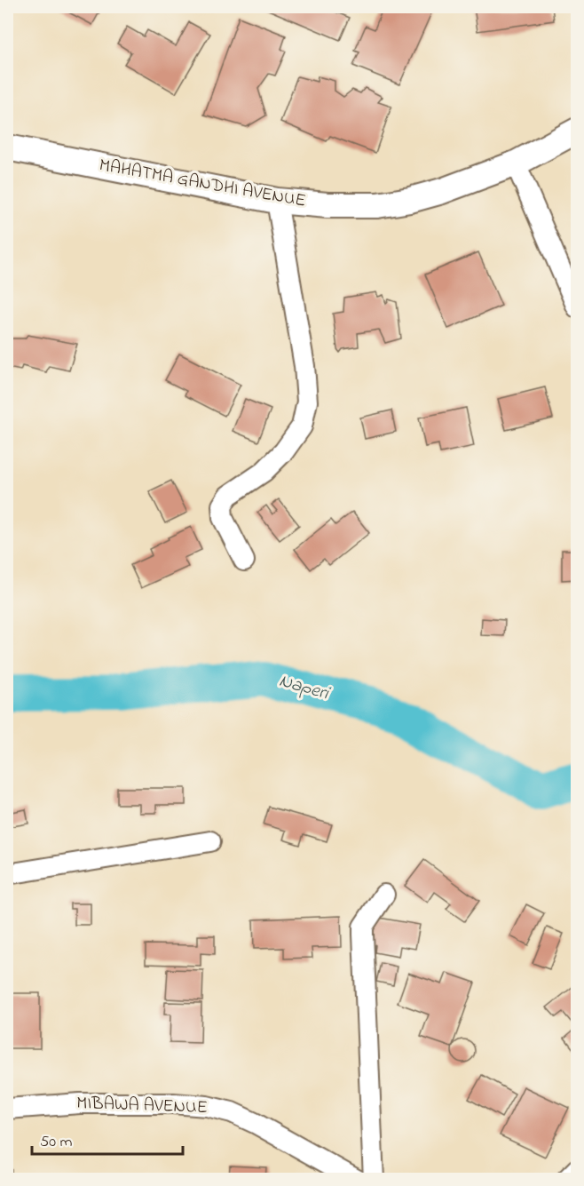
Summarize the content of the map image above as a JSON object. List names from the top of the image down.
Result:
{
  "streets": {
    "main road": ["MAHATMA GANDHI AVENUE"],
    "street": ["MIBAWA AVENUE"]
  },
  "water": ["Naperi"],
  "scale_bar": "50 m"
}
